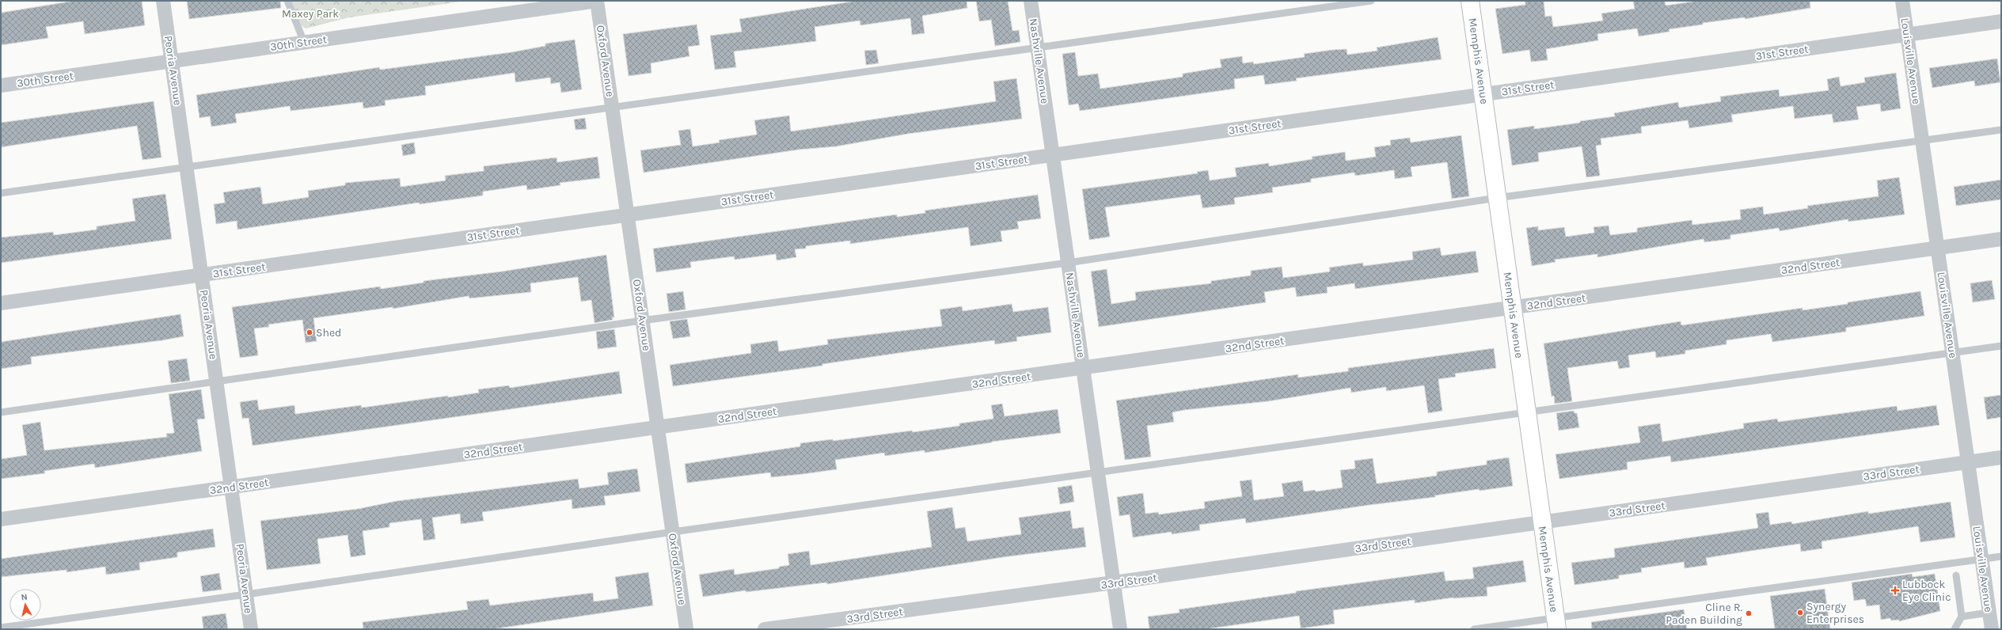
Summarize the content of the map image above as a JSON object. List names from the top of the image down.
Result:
{
  "streets": {
    "street": [
      "30th Street",
      "31st Street",
      "Oxford Avenue",
      "Nashville Avenue",
      "Memphis Avenue",
      "Louisville Avenue",
      "Peoria Avenue",
      "32nd Street",
      "33rd Street"
    ]
  },
  "crossings": [
    ["30th Street", "Oxford Avenue"],
    ["30th Street", "Peoria Avenue"],
    ["31st Street", "Oxford Avenue"],
    ["31st Street", "Nashville Avenue"],
    ["31st Street", "Memphis Avenue"],
    ["31st Street", "Louisville Avenue"],
    ["31st Street", "Peoria Avenue"],
    ["Oxford Avenue", "32nd Street"],
    ["Nashville Avenue", "32nd Street"],
    ["Nashville Avenue", "33rd Street"],
    ["Memphis Avenue", "32nd Street"],
    ["Memphis Avenue", "33rd Street"],
    ["Louisville Avenue", "32nd Street"],
    ["Louisville Avenue", "33rd Street"],
    ["Peoria Avenue", "32nd Street"]
  ],
  "parks": ["Maxey Park"],
  "places": {
    "other": ["Shed", "Synergy Enterprises", "Cline R. Paden Building"],
    "health": ["Lubbock Eye Clinic"]
  },
  "north": "top"
}
